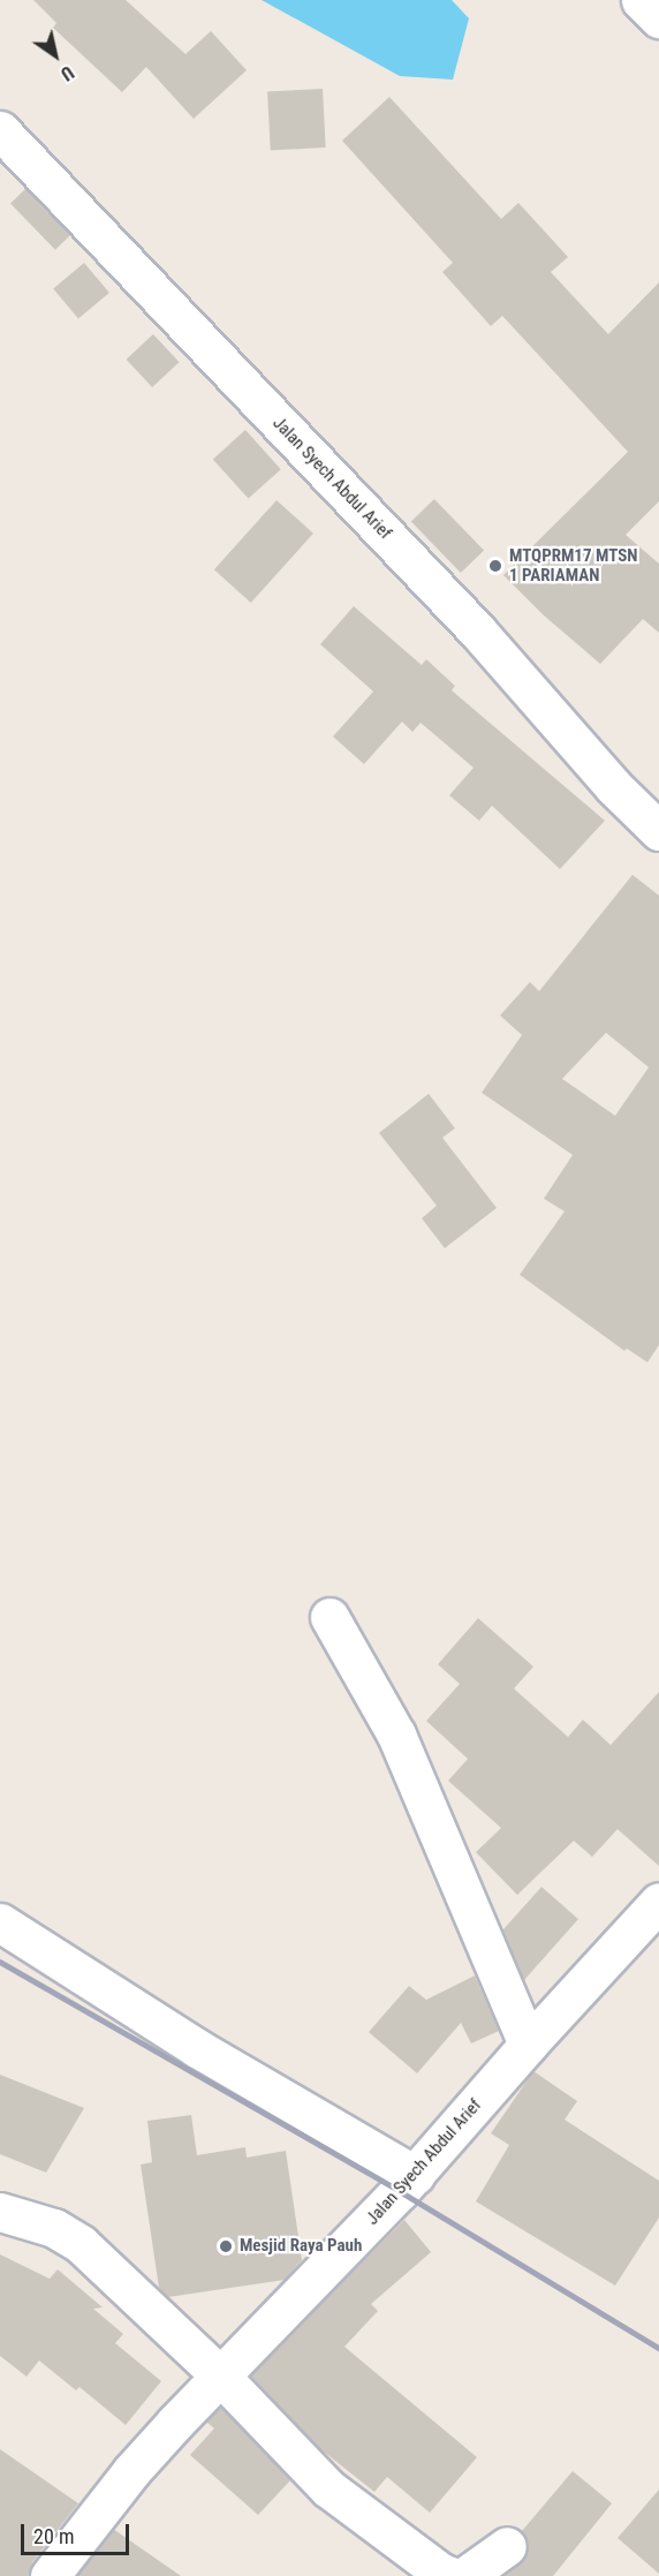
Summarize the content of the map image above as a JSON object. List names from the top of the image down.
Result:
{
  "streets": {
    "street": ["Jalan Syech Abdul Arief"]
  },
  "places": ["MTQPRM17 MTSN 1 PARIAMAN", "Mesjid Raya Pauh"],
  "scale_bar": "20 m",
  "north": "bottom right"
}
